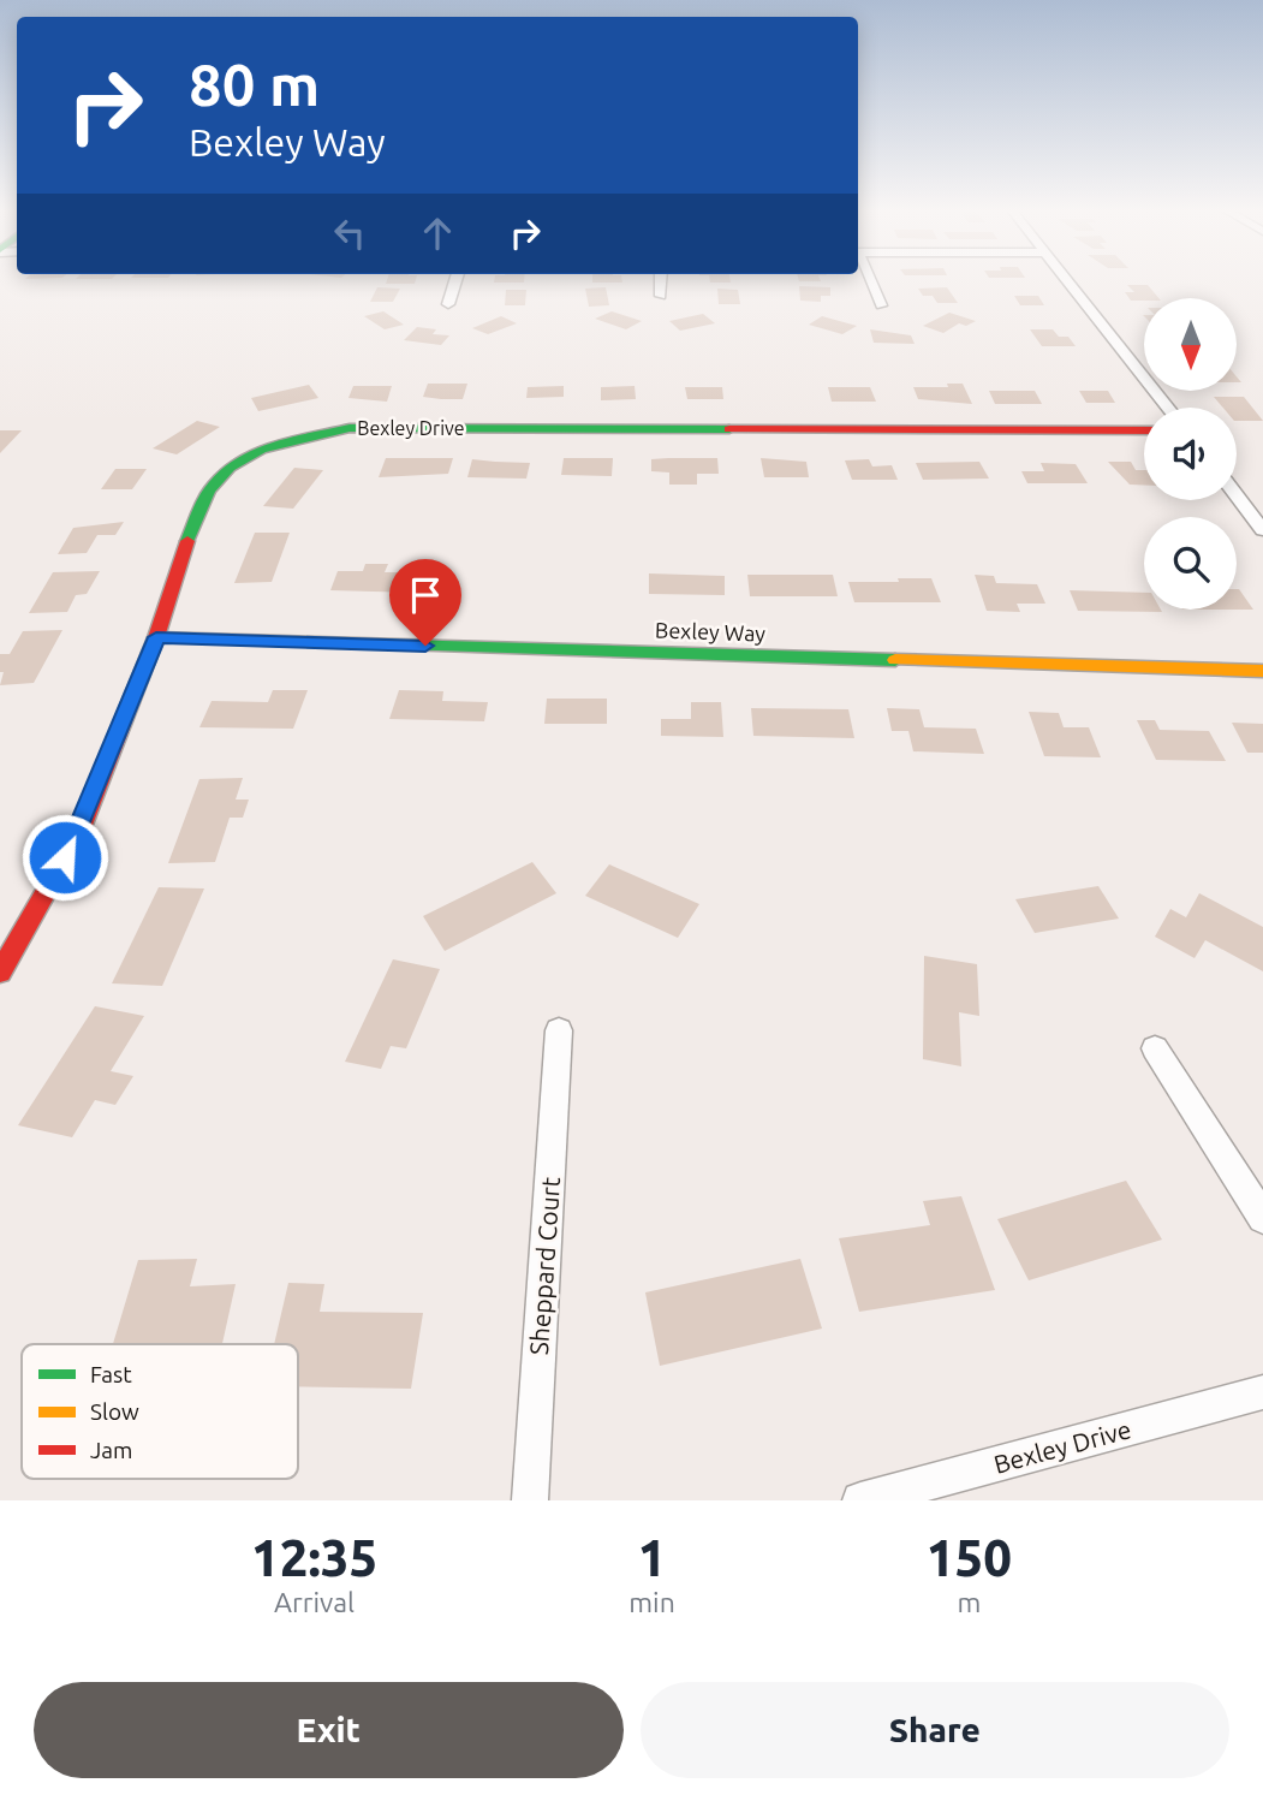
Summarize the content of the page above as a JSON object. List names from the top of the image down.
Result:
{
  "streets": {
    "street": ["Bexley Drive", "Bexley Way", "Sheppard Court"]
  },
  "crossings": [
    ["Bexley Drive", "Bexley Way"]
  ],
  "legend": ["Fast", "Slow", "Jam"],
  "north": "bottom",
  "page": {
    "turn": ["80 m", "Bexley Way"],
    "eta": [
      "12:35",
      "Arrival",
      "1",
      "min",
      "150",
      "m"
    ],
    "buttons": ["Exit", "Share"]
  }
}
